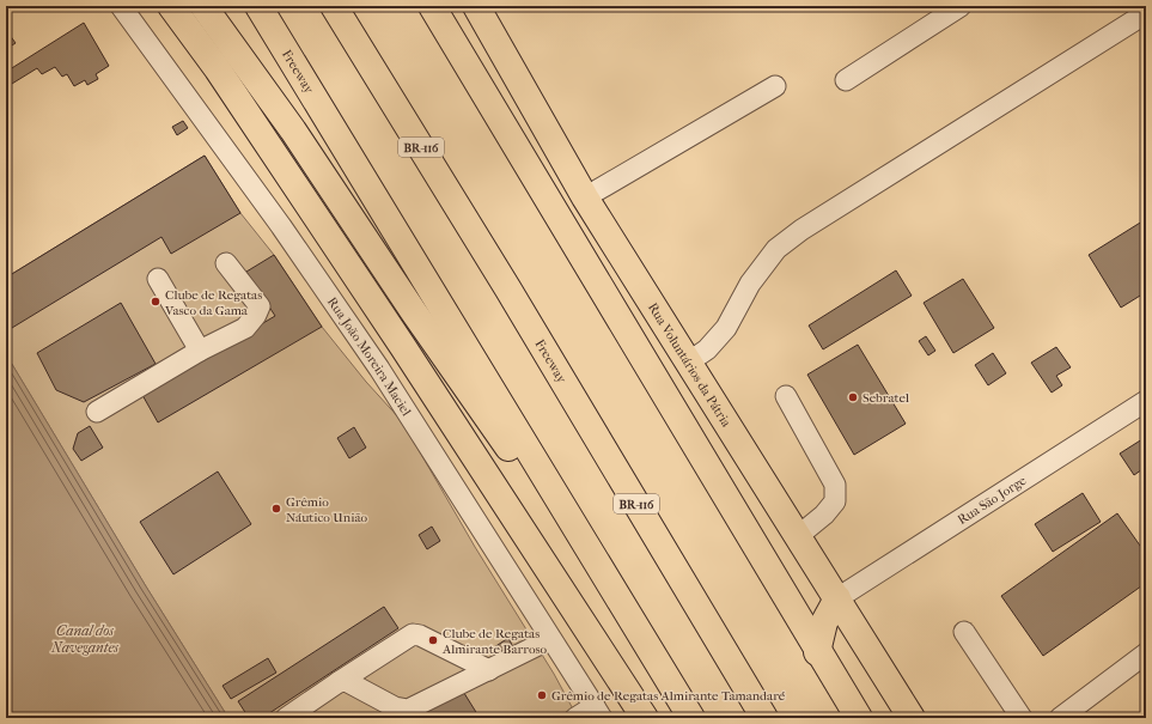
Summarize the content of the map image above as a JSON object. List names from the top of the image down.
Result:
{
  "streets": {
    "main road": ["Freeway", "BR-116", "Rua Voluntários da Pátria"],
    "street": ["Rua João Moreira Maciel", "Rua São Jorge"]
  },
  "crossings": [
    ["Rua Voluntários da Pátria", "Rua São Jorge"]
  ],
  "water": ["Canal dos Navegantes"],
  "places": [
    "Clube de Regatas Vasco da Gama",
    "Sebratel",
    "Grêmio Náutico União",
    "Clube de Regatas Almirante Barroso",
    "Grêmio de Regatas Almirante Tamandaré"
  ]
}
